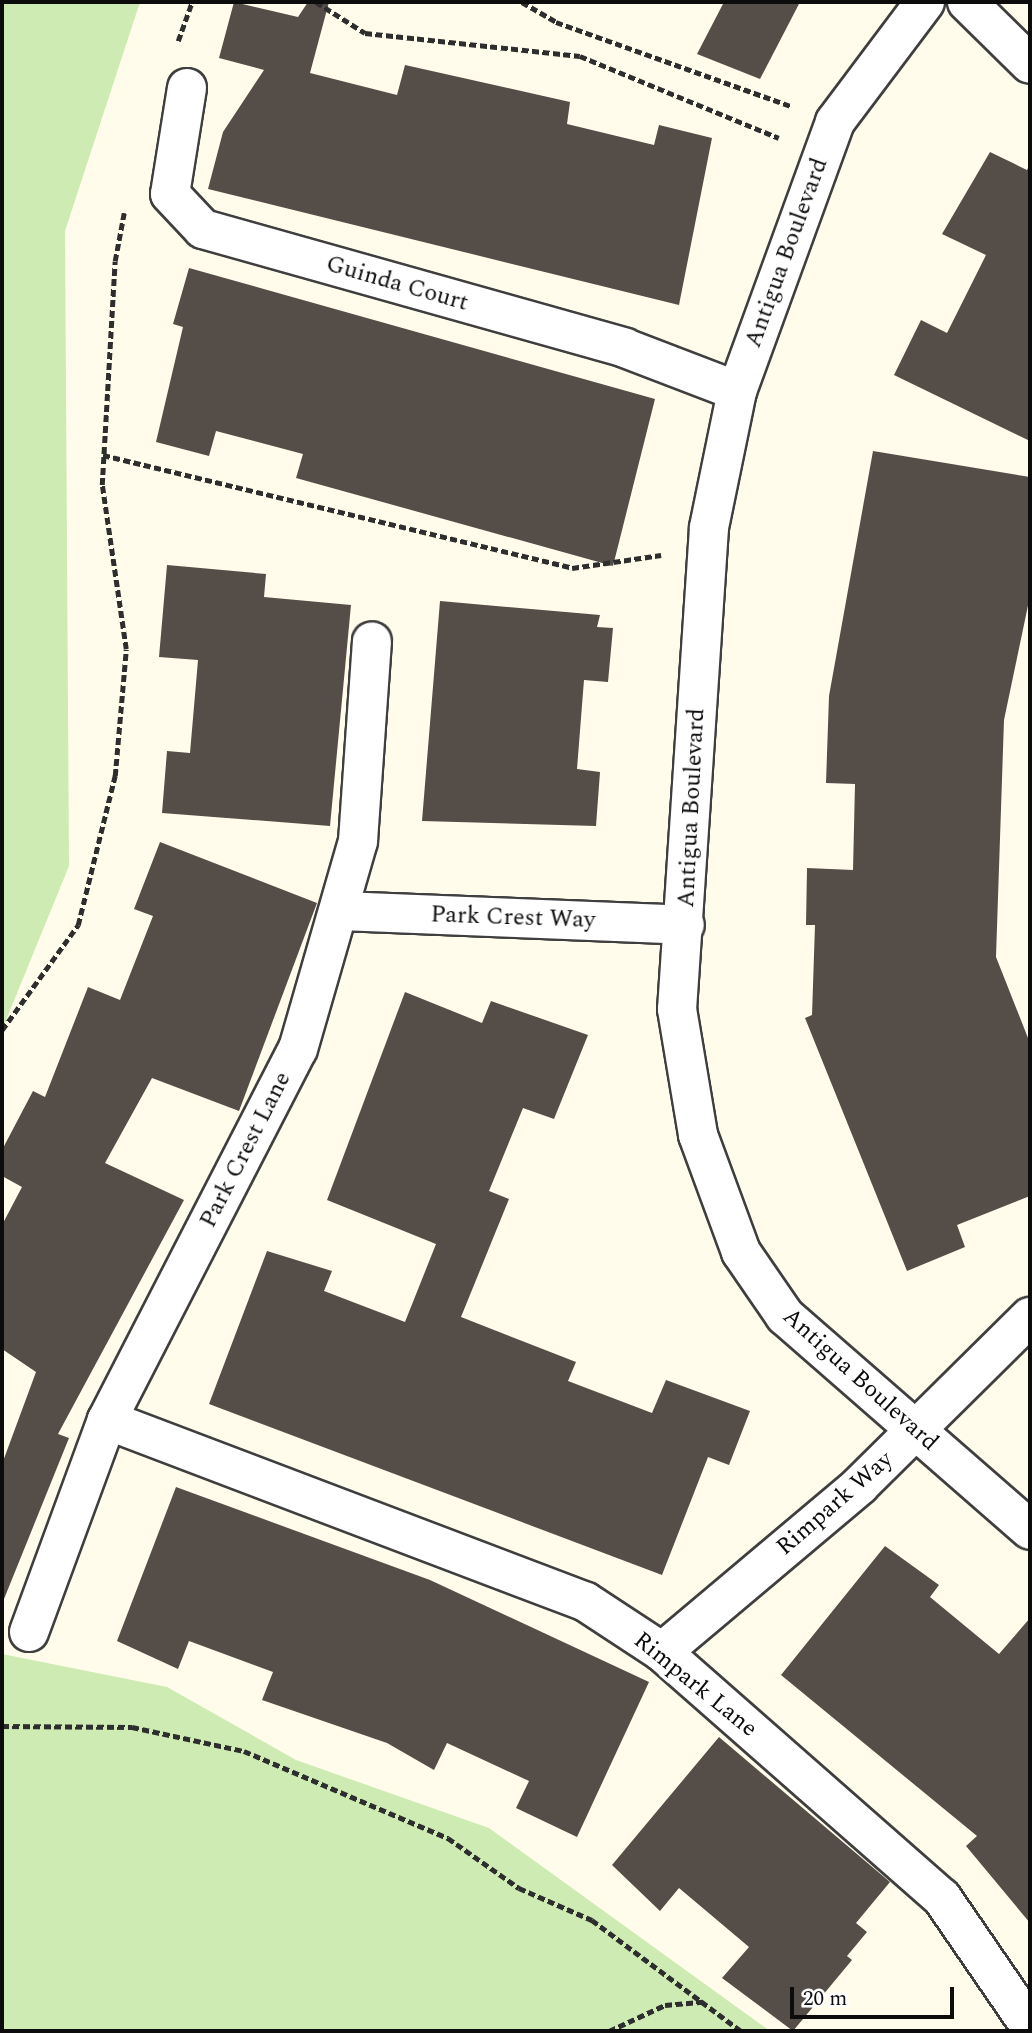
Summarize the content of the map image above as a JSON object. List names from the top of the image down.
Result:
{
  "streets": {
    "street": [
      "Antigua Boulevard",
      "Guinda Court",
      "Park Crest Way",
      "Park Crest Lane",
      "Rimpark Way",
      "Rimpark Lane"
    ]
  },
  "crossings": [
    ["Antigua Boulevard", "Guinda Court"],
    ["Antigua Boulevard", "Park Crest Way"],
    ["Antigua Boulevard", "Rimpark Way"],
    ["Park Crest Way", "Park Crest Lane"],
    ["Park Crest Lane", "Rimpark Lane"],
    ["Rimpark Way", "Rimpark Lane"]
  ],
  "scale_bar": "20 m"
}
